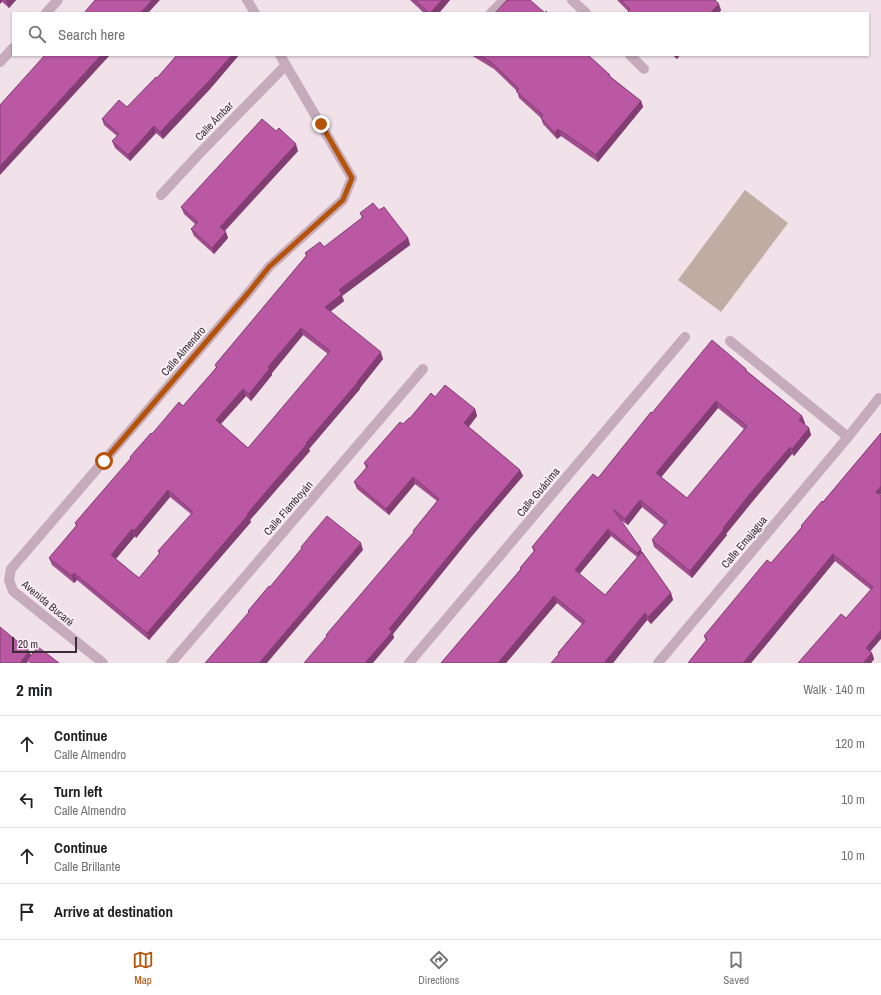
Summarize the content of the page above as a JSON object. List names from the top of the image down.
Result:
{
  "streets": {
    "street": [
      "Calle Ámbar",
      "Calle Almendro",
      "Calle Guácima",
      "Calle Flamboyán",
      "Calle Emajagua",
      "Avenida Bucaré"
    ]
  },
  "crossings": [
    ["Calle Ámbar", "Calle Almendro"],
    ["Calle Almendro", "Avenida Bucaré"]
  ],
  "scale_bar": "20 m",
  "page": {
    "search": "Search here",
    "scale": "20 m",
    "heading": ["2 min", "Walk · 140 m"],
    "list": [
      ["Continue", "Calle Almendro", "120 m"],
      ["Turn left", "Calle Almendro", "10 m"],
      ["Continue", "Calle Brillante", "10 m"],
      "Arrive at destination"
    ],
    "nav": ["Map", "Directions", "Saved"]
  }
}
